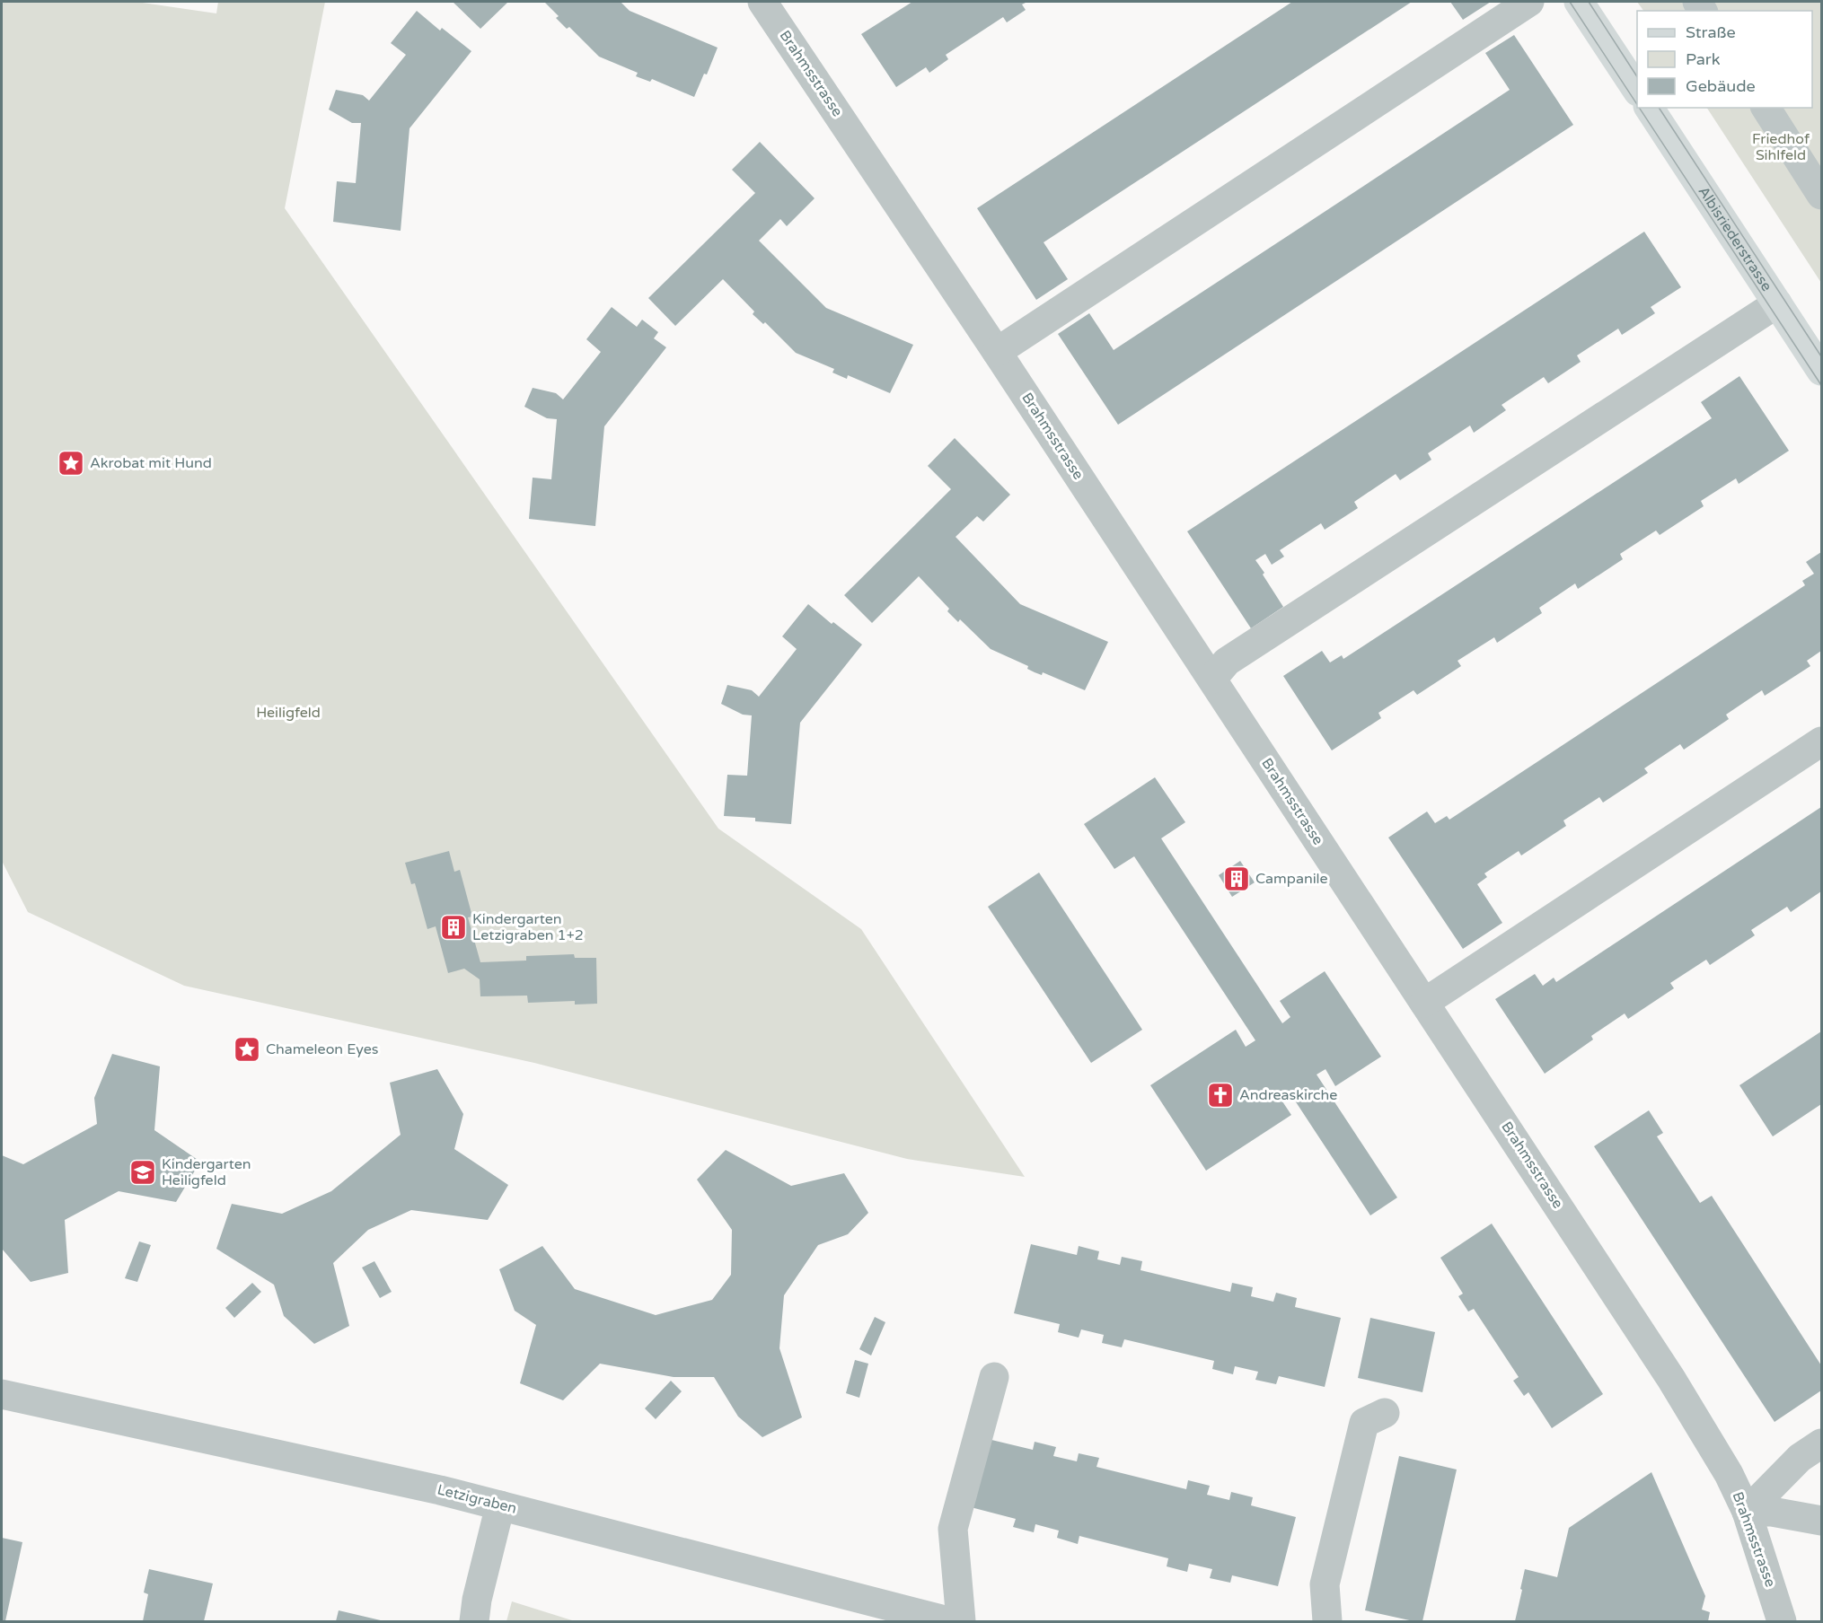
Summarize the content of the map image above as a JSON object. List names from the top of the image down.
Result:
{
  "streets": {
    "main road": ["Albisriederstrasse"],
    "street": ["Brahmsstrasse", "Letzigraben"]
  },
  "parks": ["Friedhof Sihlfeld", "Heiligfeld"],
  "places": {
    "place": ["Akrobat mit Hund", "Chameleon Eyes"],
    "building": ["Campanile", "Kindergarten Letzigraben 1+2"],
    "church": ["Andreaskirche"],
    "school or university": ["Kindergarten Heiligfeld"]
  },
  "legend": ["Straße", "Park", "Gebäude"]
}
